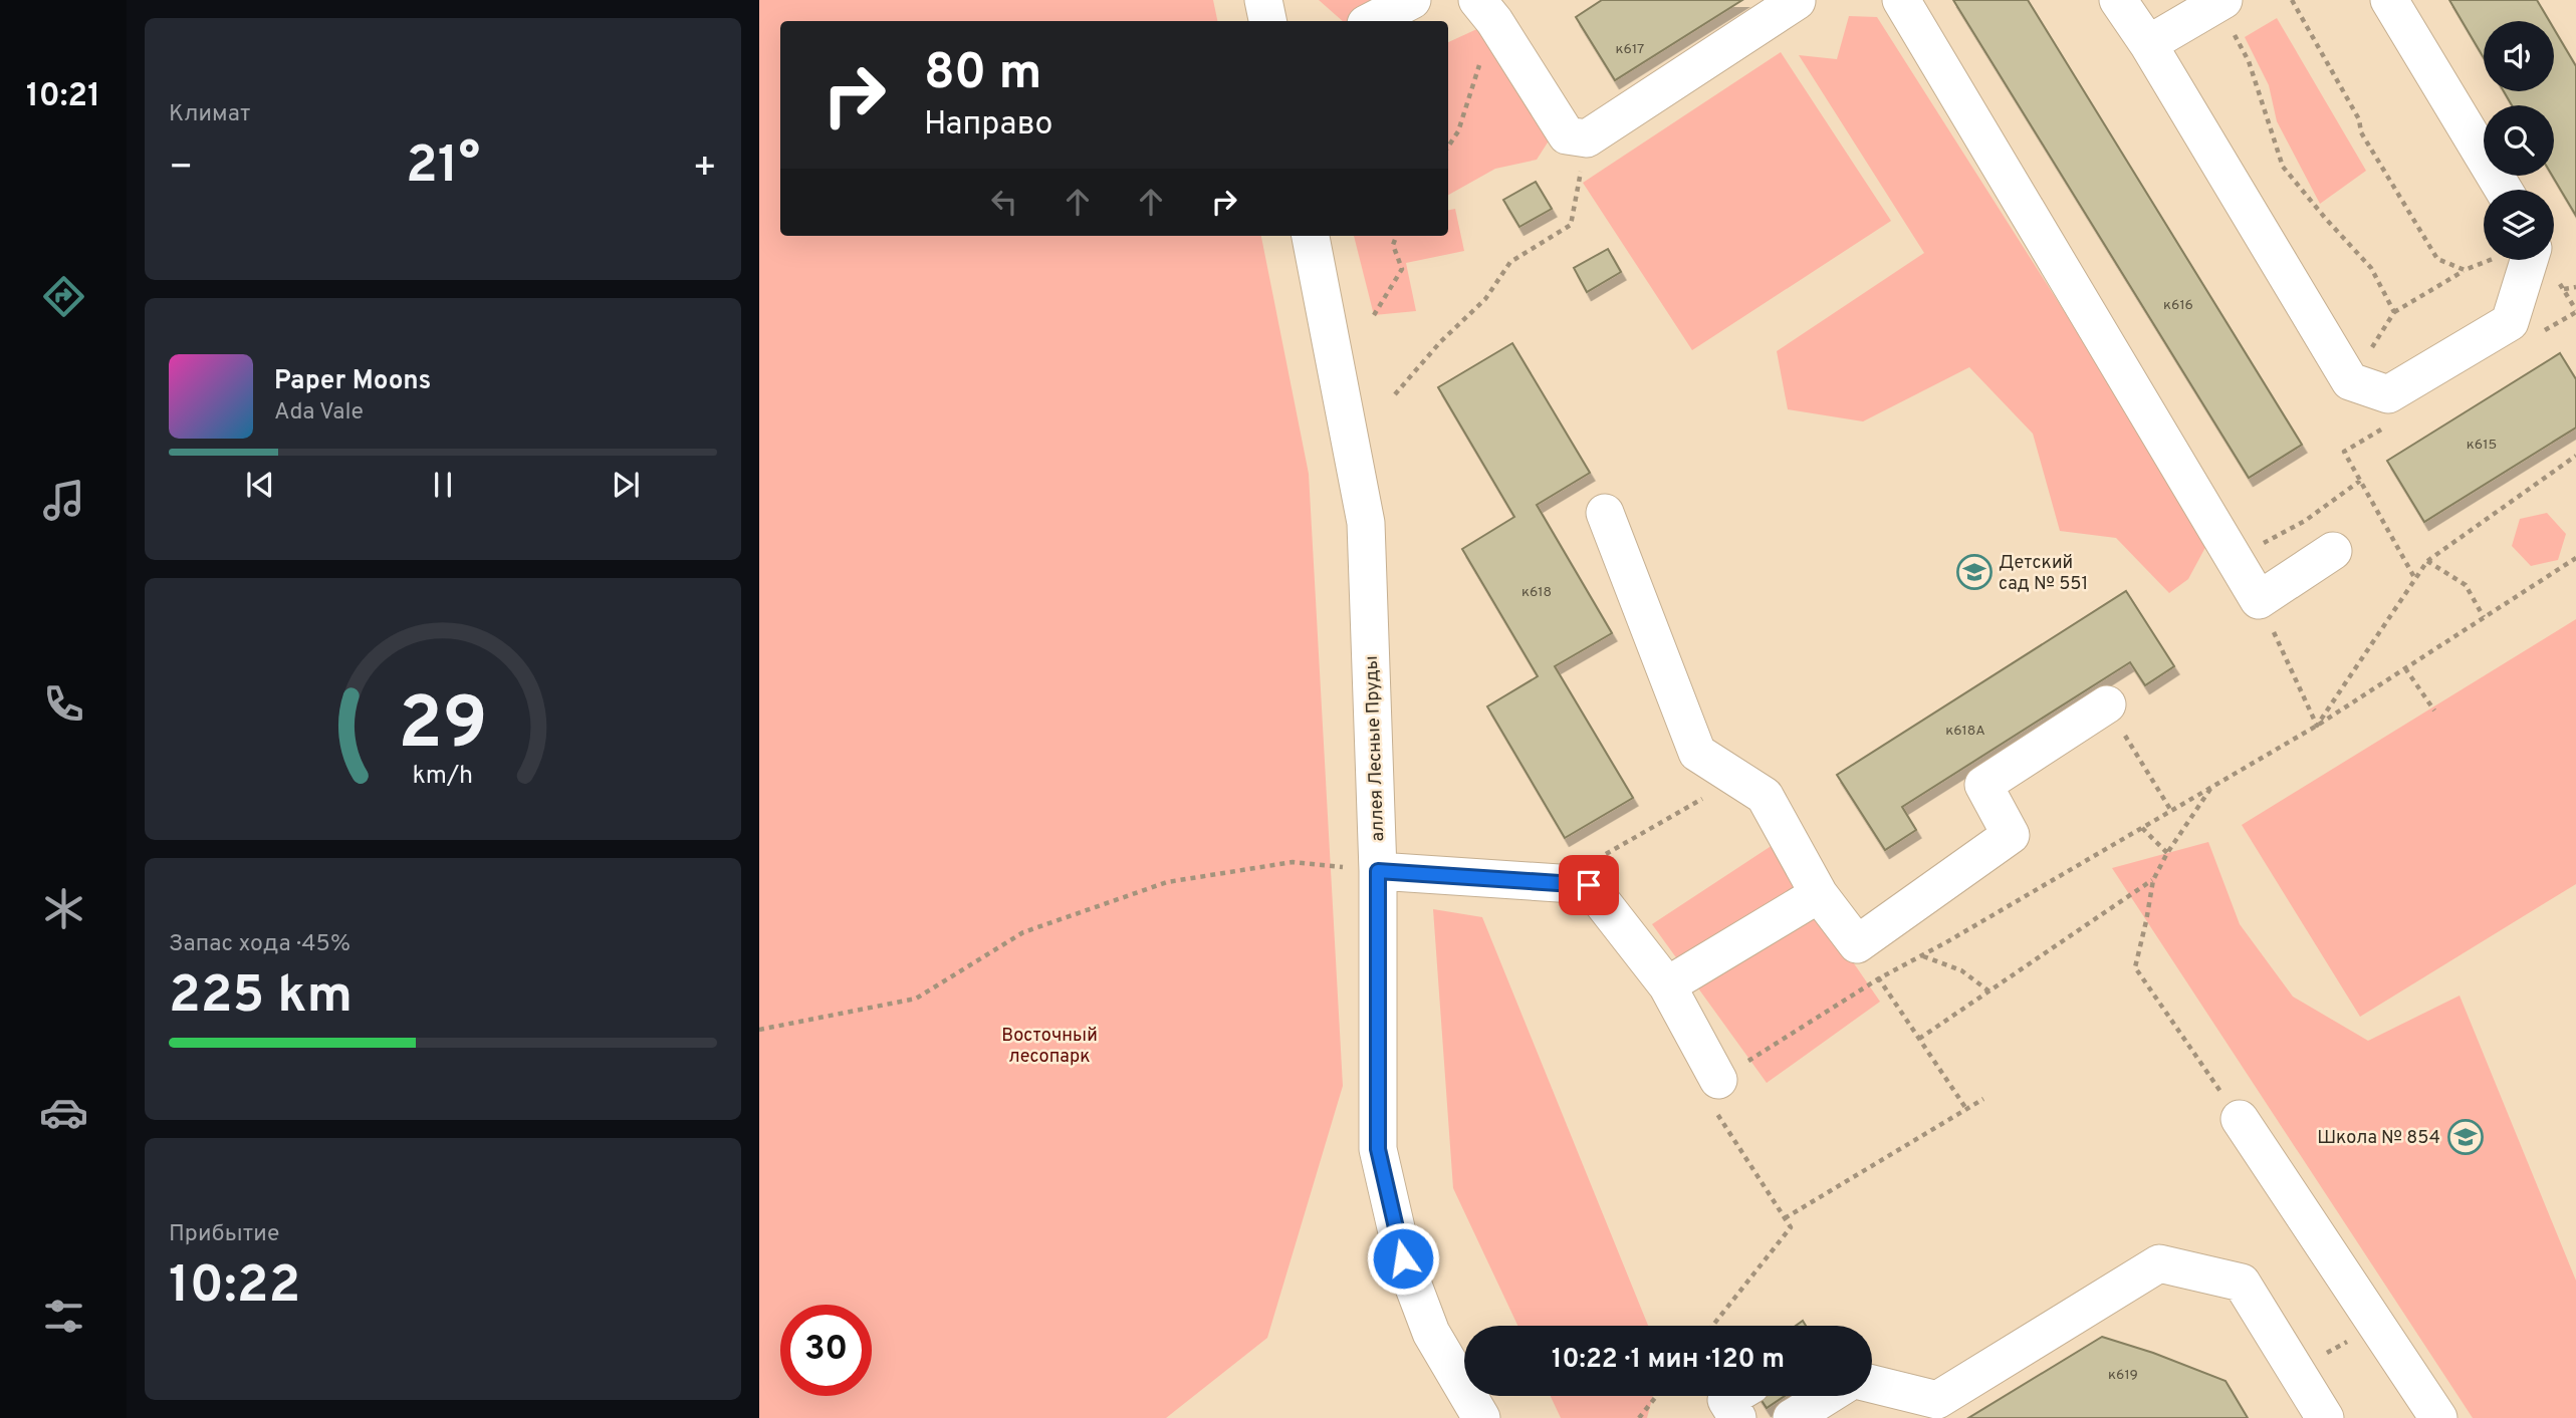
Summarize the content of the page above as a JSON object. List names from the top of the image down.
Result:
{
  "streets": {
    "street": ["аллея Лесные Пруды"]
  },
  "parks": ["Восточный лесопарк"],
  "places": {
    "school or university": ["Детский сад № 551", "Школа № 854"]
  },
  "house_numbers": [
    "к617",
    "к616",
    "к615",
    "к618",
    "к618А",
    "к619"
  ],
  "page": {
    "tabs": "10:21",
    "tile": [
      "Климат",
      ["Запас хода · 45%", "225 km"],
      ["Прибытие", "10:22"]
    ],
    "turn": ["80 m", "Направо"],
    "heat": ["−", "21°", "+"],
    "song": ["Paper Moons", "Ada Vale"],
    "limit": "30",
    "trip": "10:22 · 1 мин · 120 m",
    "gauge": ["29", "km/h"]
  }
}
